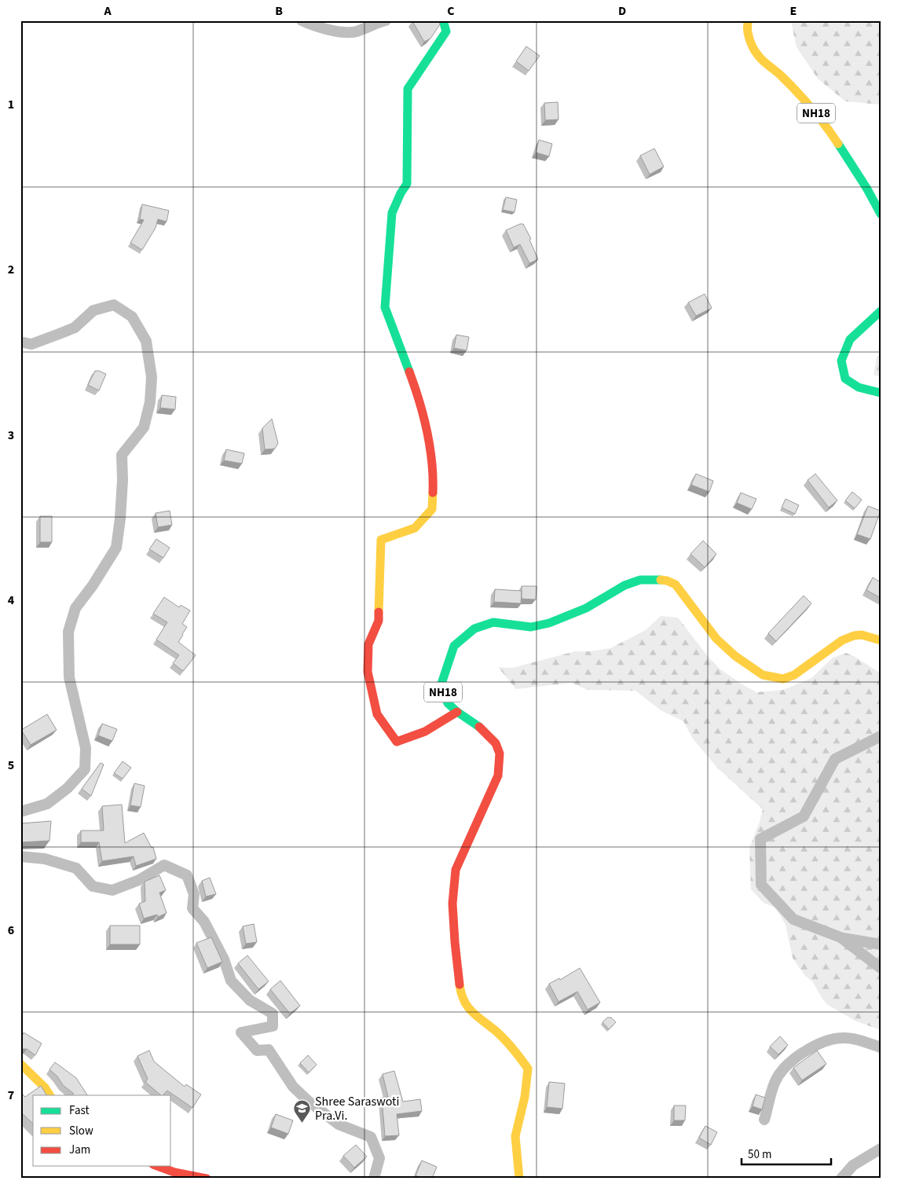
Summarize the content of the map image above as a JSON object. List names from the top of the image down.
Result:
{
  "streets": {
    "main road": ["NH18"]
  },
  "places": {
    "school or university": ["Shree Saraswoti Pra.Vi."]
  },
  "legend": ["Fast", "Slow", "Jam"],
  "scale_bar": "50 m",
  "grid": {
    "columns": [
      "A",
      "B",
      "C",
      "D",
      "E"
    ],
    "rows": [
      "1",
      "2",
      "3",
      "4",
      "5",
      "6",
      "7"
    ]
  }
}
